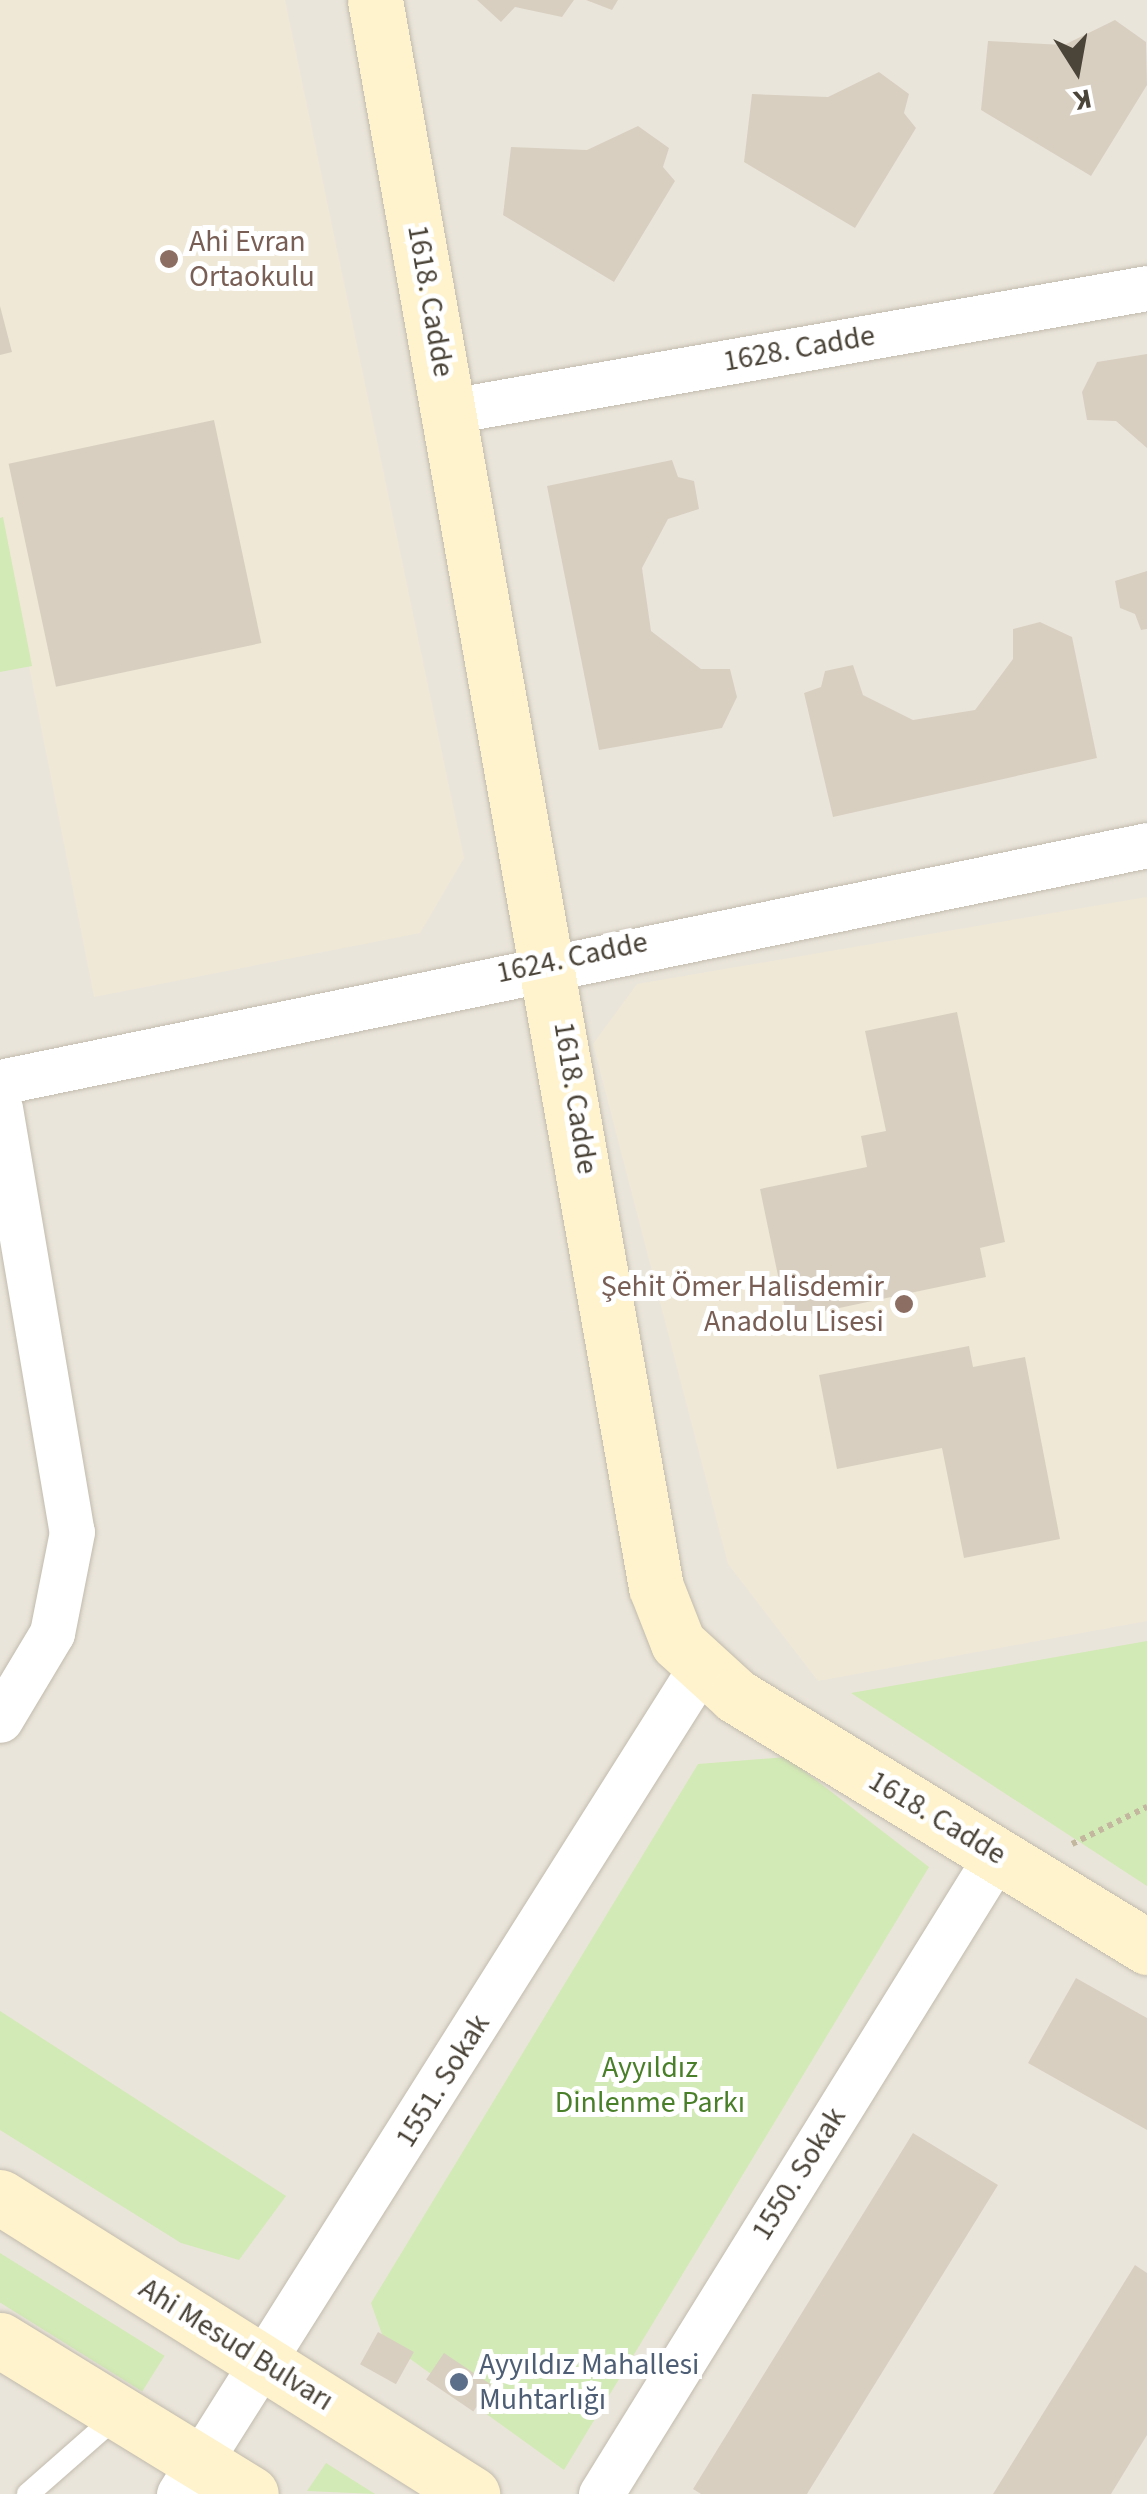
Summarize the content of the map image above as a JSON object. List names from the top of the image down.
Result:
{
  "streets": {
    "street": [
      "1618. Cadde",
      "1628. Cadde",
      "1624. Cadde",
      "1551. Sokak",
      "1550. Sokak",
      "Ahi Mesud Bulvarı"
    ]
  },
  "crossings": [
    ["1618. Cadde", "1628. Cadde"],
    ["1618. Cadde", "1624. Cadde"],
    ["1618. Cadde", "1551. Sokak"],
    ["1618. Cadde", "1550. Sokak"],
    ["1551. Sokak", "Ahi Mesud Bulvarı"]
  ],
  "parks": ["Ayyıldız Dinlenme Parkı"],
  "places": ["Ahi Evran Ortaokulu", "Şehit Ömer Halisdemir Anadolu Lisesi", "Ayyıldız Mahallesi Muhtarlığı"],
  "north": "bottom"
}
